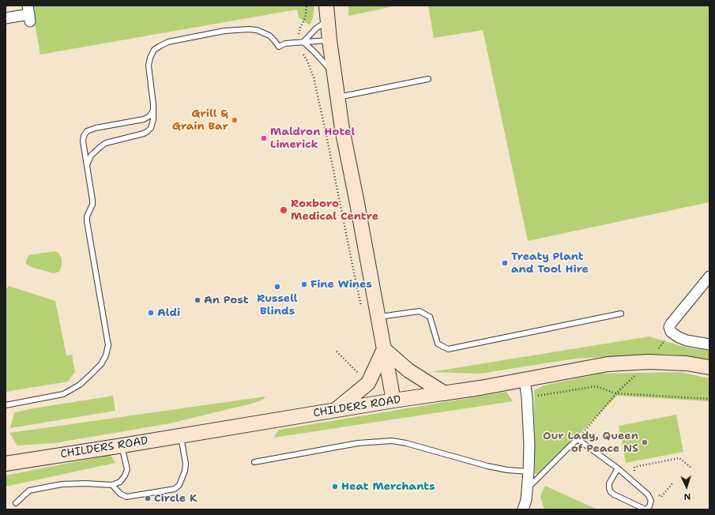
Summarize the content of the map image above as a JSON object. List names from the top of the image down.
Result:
{
  "streets": {
    "main road": ["CHILDERS ROAD"]
  },
  "places": [
    "Grill & Grain Bar",
    "Maldron Hotel Limerick",
    "Roxboro Medical Centre",
    "Treaty Plant and Tool Hire",
    "Fine Wines",
    "Russell Blinds",
    "An Post",
    "Aldi",
    "Our Lady, Queen of Peace NS",
    "Heat Merchants",
    "Circle K"
  ],
  "north": "bottom"
}
